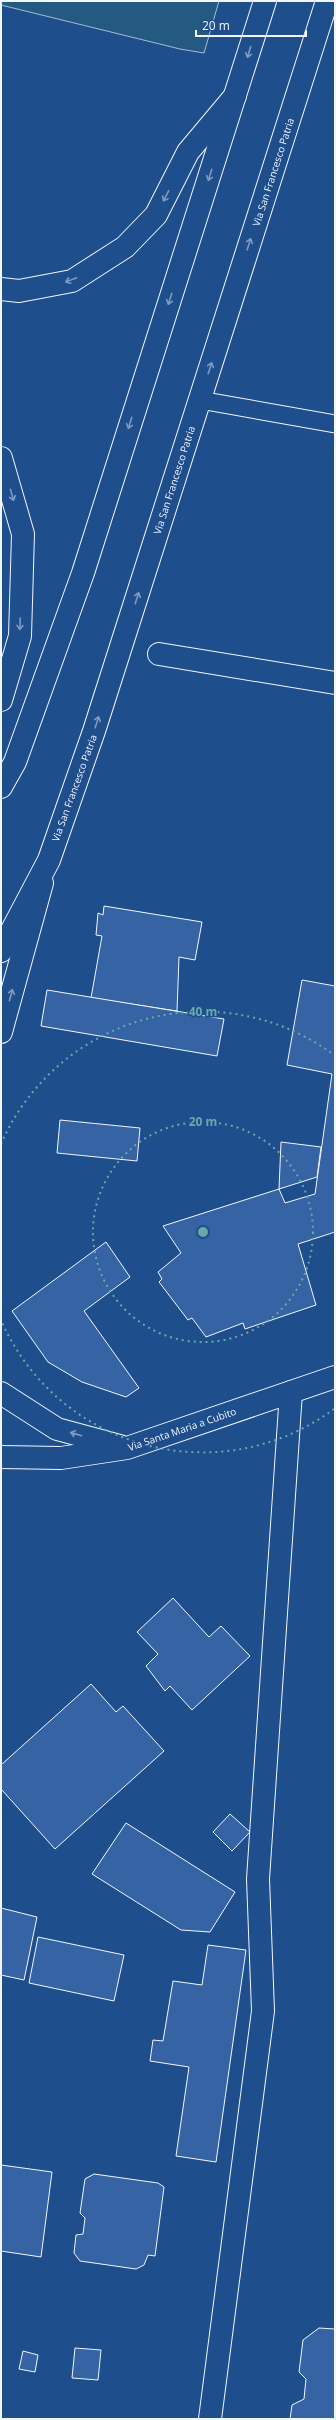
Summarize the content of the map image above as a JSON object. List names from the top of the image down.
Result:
{
  "streets": {
    "main road": ["Via San Francesco Patria", "Via Santa Maria a Cubito"]
  },
  "scale_bar": "20 m",
  "rings": ["40 m", "20 m"]
}
